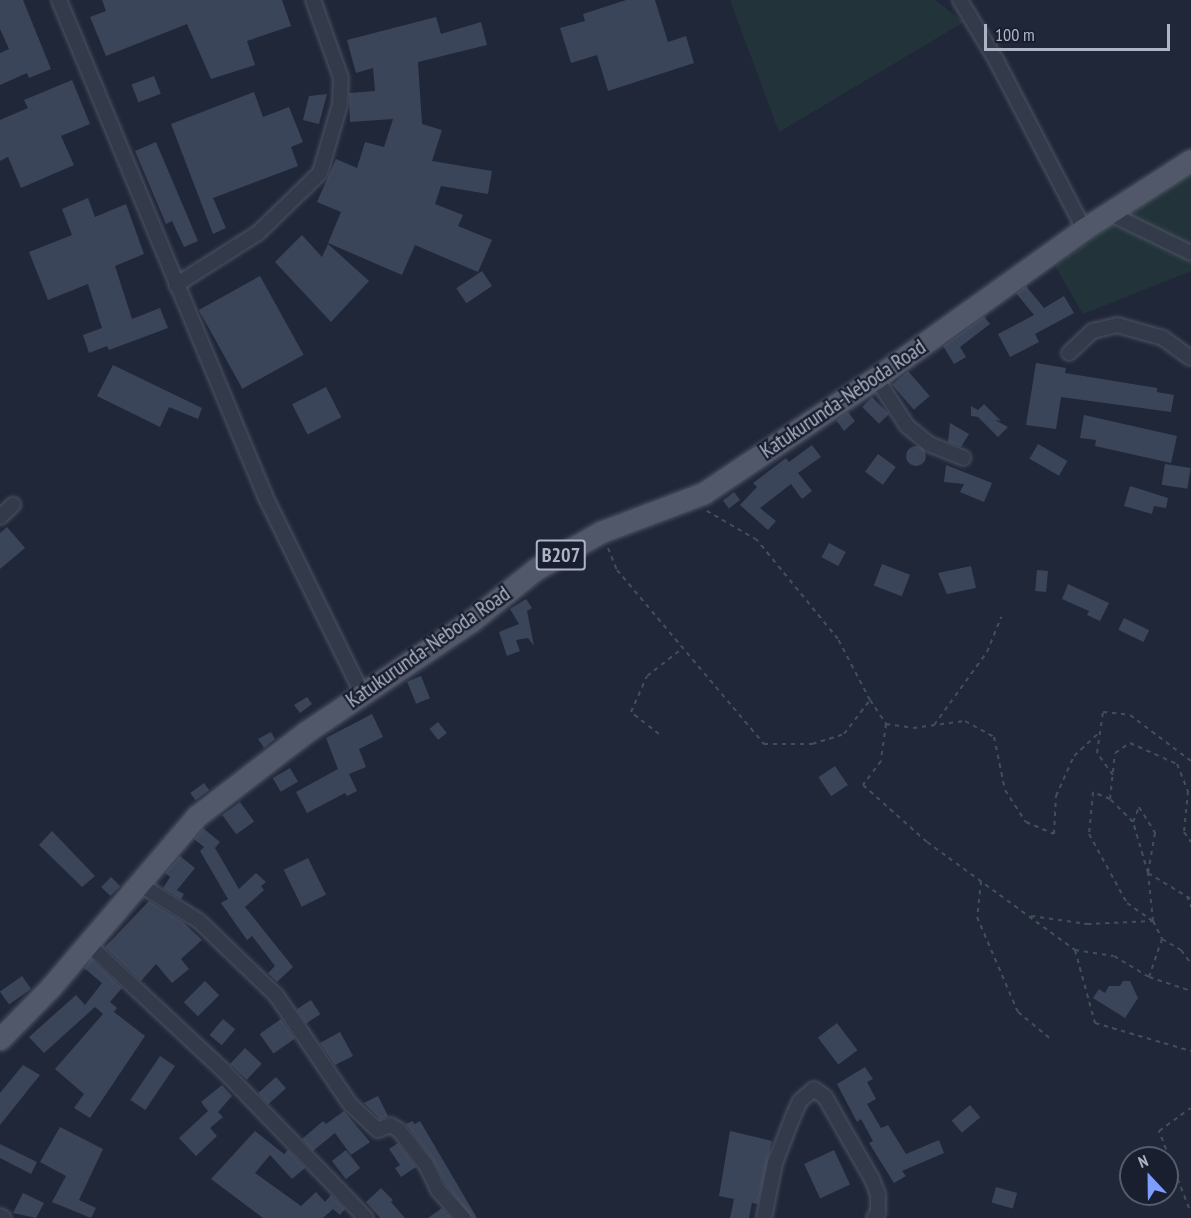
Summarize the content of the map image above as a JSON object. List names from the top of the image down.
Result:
{
  "streets": {
    "main road": ["Katukurunda-Neboda Road", "B207"]
  },
  "scale_bar": "100 m",
  "north": "top"
}
